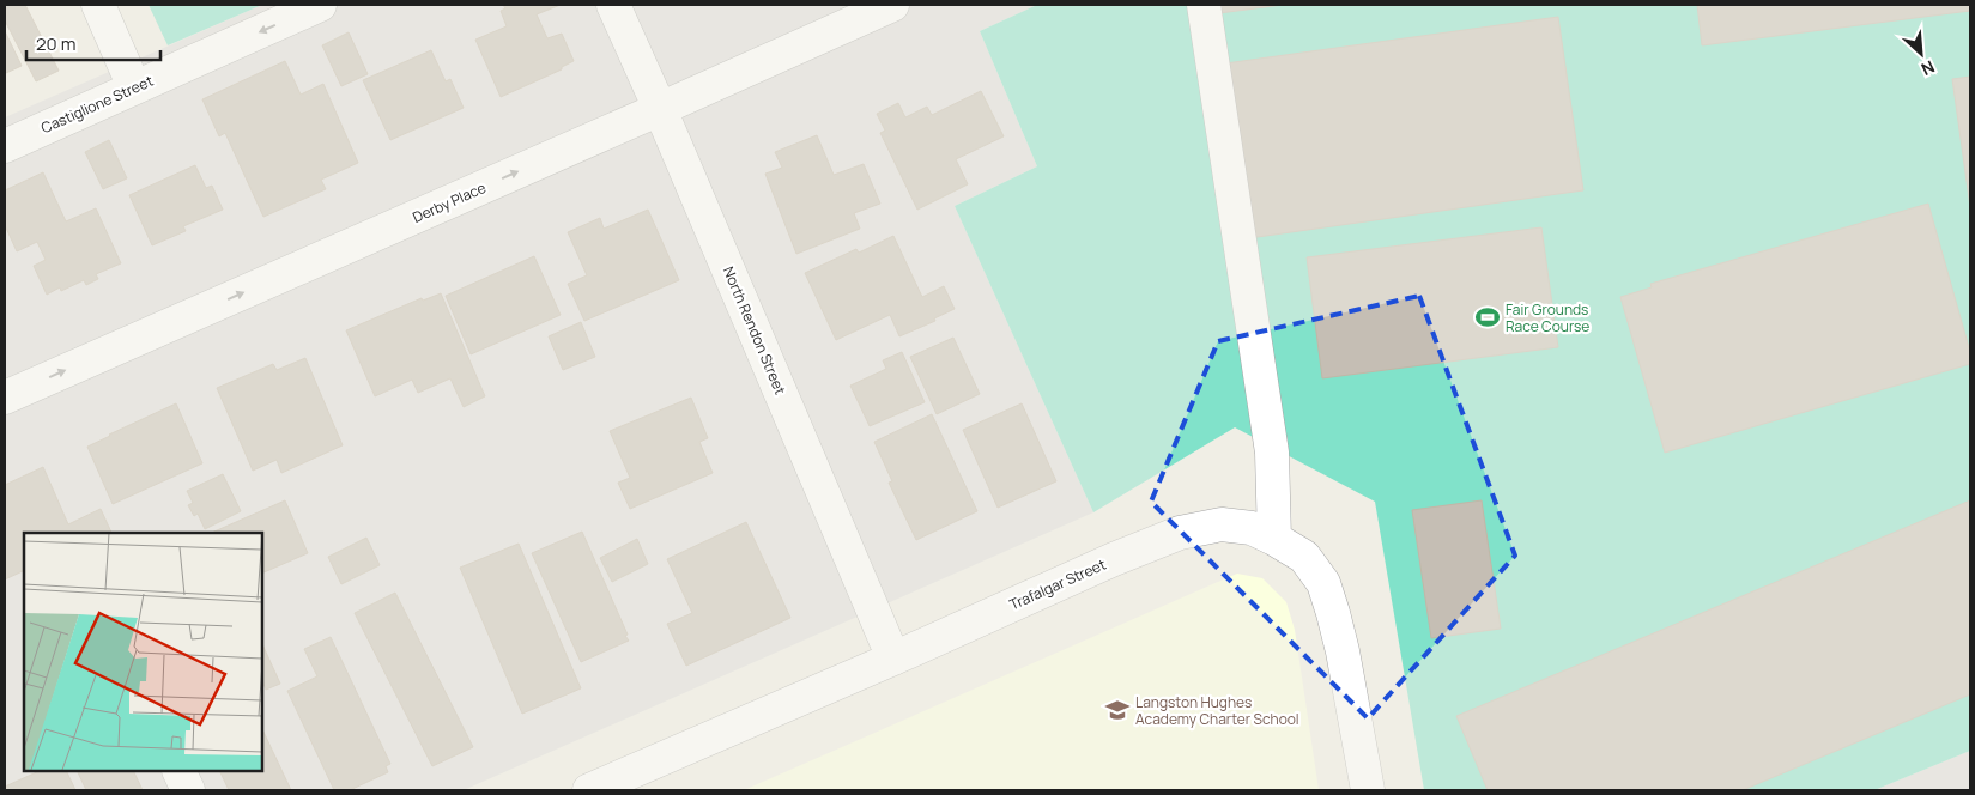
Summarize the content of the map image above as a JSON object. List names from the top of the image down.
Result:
{
  "streets": {
    "street": [
      "Castiglione Street",
      "Derby Place",
      "North Rendon Street",
      "Trafalgar Street"
    ]
  },
  "crossings": [
    ["Derby Place", "North Rendon Street"],
    ["North Rendon Street", "Trafalgar Street"]
  ],
  "one_way": ["Castiglione Street", "Derby Place"],
  "places": {
    "sports": ["Fair Grounds Race Course"],
    "school or university": ["Langston Hughes Academy Charter School"]
  },
  "scale_bar": "20 m",
  "north": "bottom right"
}
